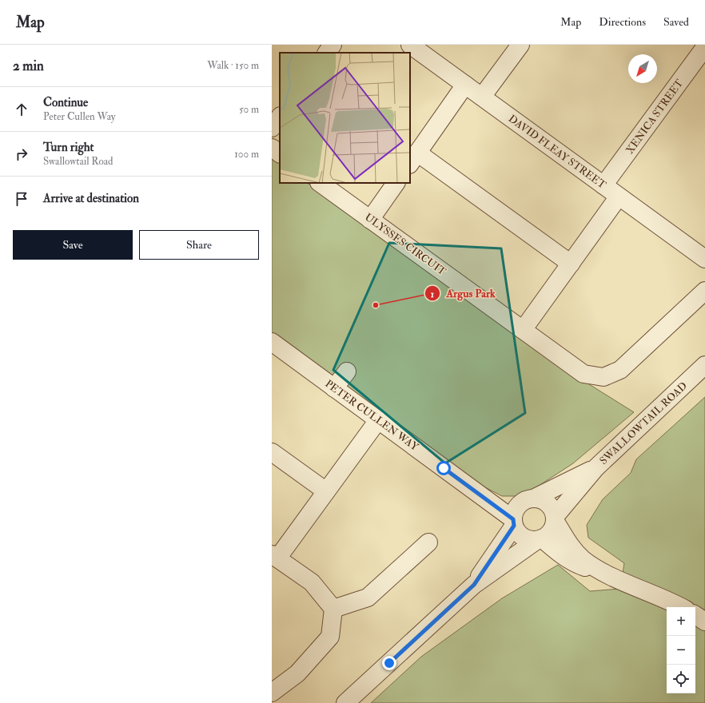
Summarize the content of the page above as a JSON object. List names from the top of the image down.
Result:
{
  "streets": {
    "street": [
      "XENICA STREET",
      "DAVID FLEAY STREET",
      "ULYSSES CIRCUIT",
      "PETER CULLEN WAY",
      "SWALLOWTAIL ROAD"
    ]
  },
  "crossings": [
    ["XENICA STREET", "DAVID FLEAY STREET"],
    ["PETER CULLEN WAY", "SWALLOWTAIL ROAD"]
  ],
  "places": ["Argus Park"],
  "north": "bottom left",
  "page": {
    "header": "Map",
    "nav": ["Map", "Directions", "Saved"],
    "heading": ["2 min", "Walk · 150 m"],
    "list": [
      ["Continue", "Peter Cullen Way", "50 m"],
      ["Turn right", "Swallowtail Road", "100 m"],
      "Arrive at destination"
    ],
    "buttons": ["Save", "Share"],
    "map_buttons": ["+", "−"]
  }
}
